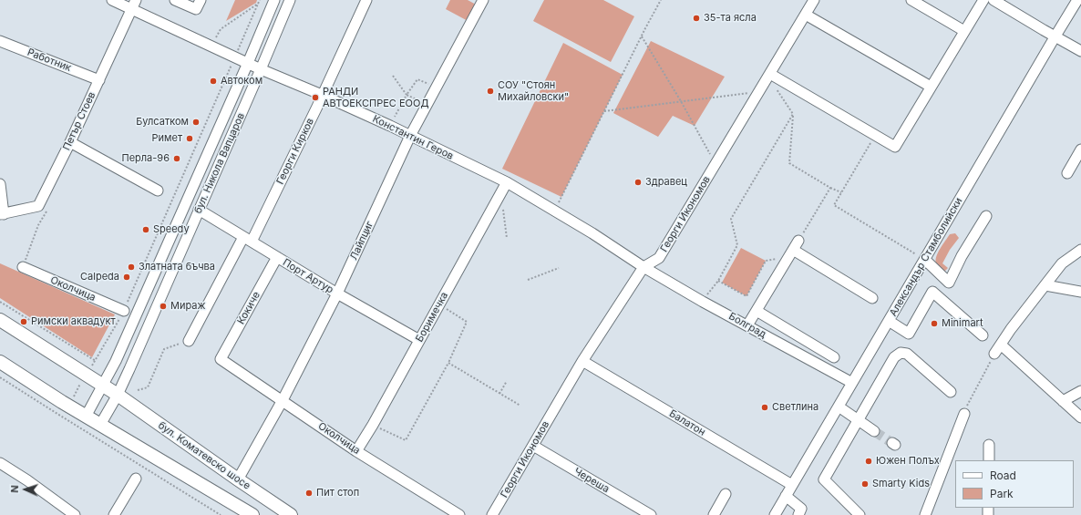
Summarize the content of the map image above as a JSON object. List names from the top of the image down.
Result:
{
  "streets": {
    "main road": ["бул. Коматевско шосе"],
    "street": [
      "Работник",
      "Петър Стоев",
      "Константин Геров",
      "Георги Кирков",
      "бул. Никола Вапцаров",
      "Георги Икономов",
      "Лайпциг",
      "Александър Стамболийски",
      "Порт Артур",
      "Околчица",
      "Кокиче",
      "Боримечка",
      "Болград",
      "Балатон",
      "Череша"
    ]
  },
  "crossings": [
    ["Работник", "Петър Стоев"],
    ["Петър Стоев", "Константин Геров"],
    ["Константин Геров", "Георги Кирков"],
    ["Константин Геров", "бул. Никола Вапцаров"],
    ["Константин Геров", "Георги Икономов"],
    ["Константин Геров", "Лайпциг"],
    ["Константин Геров", "Боримечка"],
    ["Константин Геров", "Болград"],
    ["Георги Кирков", "Порт Артур"],
    ["бул. Никола Вапцаров", "Порт Артур"],
    ["бул. Никола Вапцаров", "бул. Коматевско шосе"],
    ["Георги Икономов", "Болград"],
    ["Георги Икономов", "Балатон"],
    ["Георги Икономов", "Череша"],
    ["Лайпциг", "Порт Артур"],
    ["Лайпциг", "Околчица"],
    ["Лайпциг", "бул. Коматевско шосе"],
    ["Александър Стамболийски", "Болград"],
    ["Александър Стамболийски", "Балатон"],
    ["Порт Артур", "Кокиче"],
    ["Порт Артур", "Боримечка"],
    ["Околчица", "Кокиче"],
    ["Околчица", "Боримечка"]
  ],
  "places": [
    "35-та ясла",
    "Автоком",
    "СОУ \"Стоян Михайловски\"",
    "РАНДИ АВТОЕКСПРЕС ЕООД",
    "Булсатком",
    "Римет",
    "Перла-96",
    "Здравец",
    "Speedy",
    "Златната бъчва",
    "Calpeda",
    "Мираж",
    "Римски аквадукт",
    "Minimart",
    "Светлина",
    "Южен Полъх",
    "Smarty Kids",
    "Пит стоп"
  ],
  "legend": ["Road", "Park"],
  "north": "left"
}
